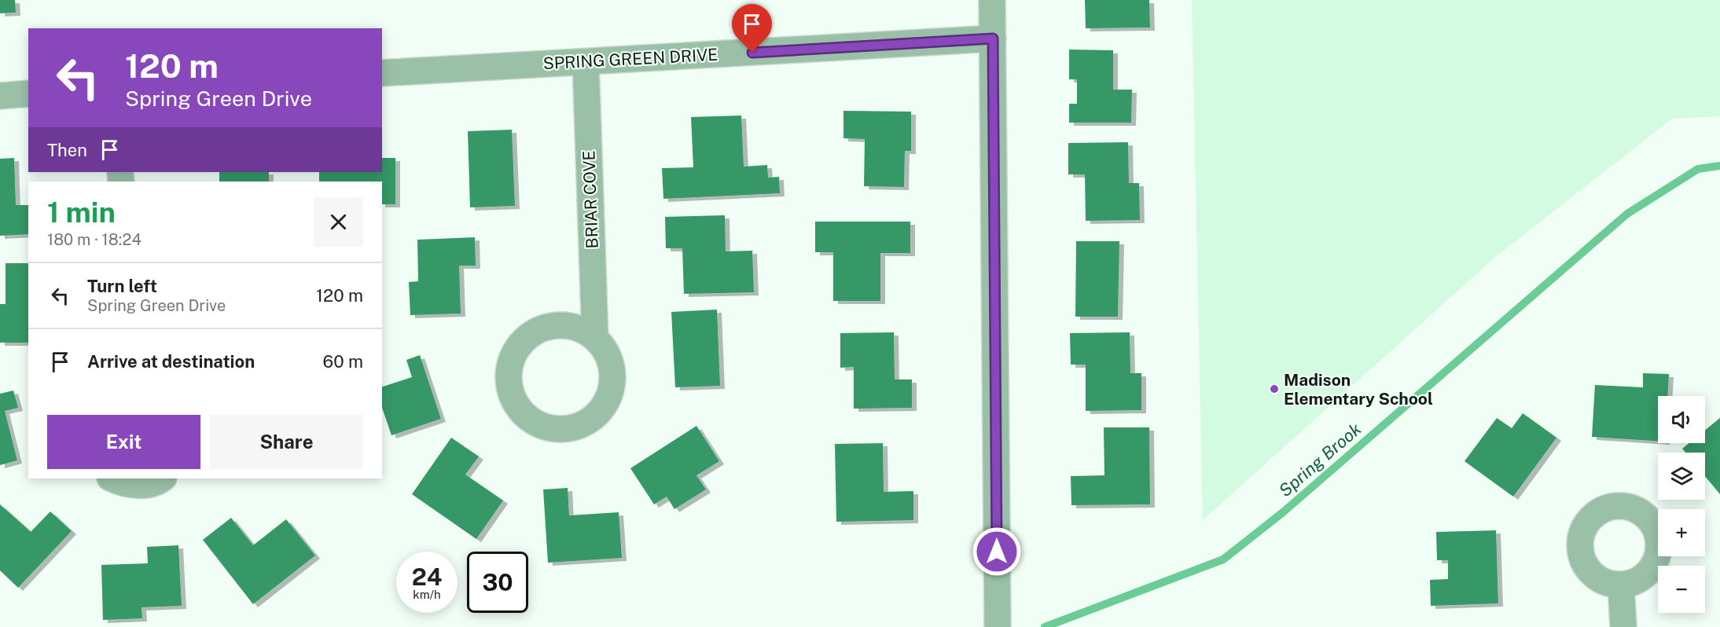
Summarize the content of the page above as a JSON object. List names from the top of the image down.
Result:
{
  "streets": {
    "street": ["SPRING GREEN DRIVE", "BRIAR COVE"]
  },
  "crossings": [
    ["SPRING GREEN DRIVE", "BRIAR COVE"]
  ],
  "water": ["Spring Brook"],
  "places": ["Madison Elementary School"],
  "page": {
    "turn": ["120 m", "Spring Green Drive"],
    "then": "Then",
    "heading": ["1 min", "180 m · 18:24"],
    "list": [
      {
        "name": "Turn left",
        "note": "Spring Green Drive",
        "value": "120 m"
      },
      {
        "name": "Arrive at destination",
        "value": "60 m"
      }
    ],
    "map_buttons": ["+", "−"],
    "buttons": ["Exit", "Share"],
    "speed": "24 km/h",
    "limit": "30"
  }
}
